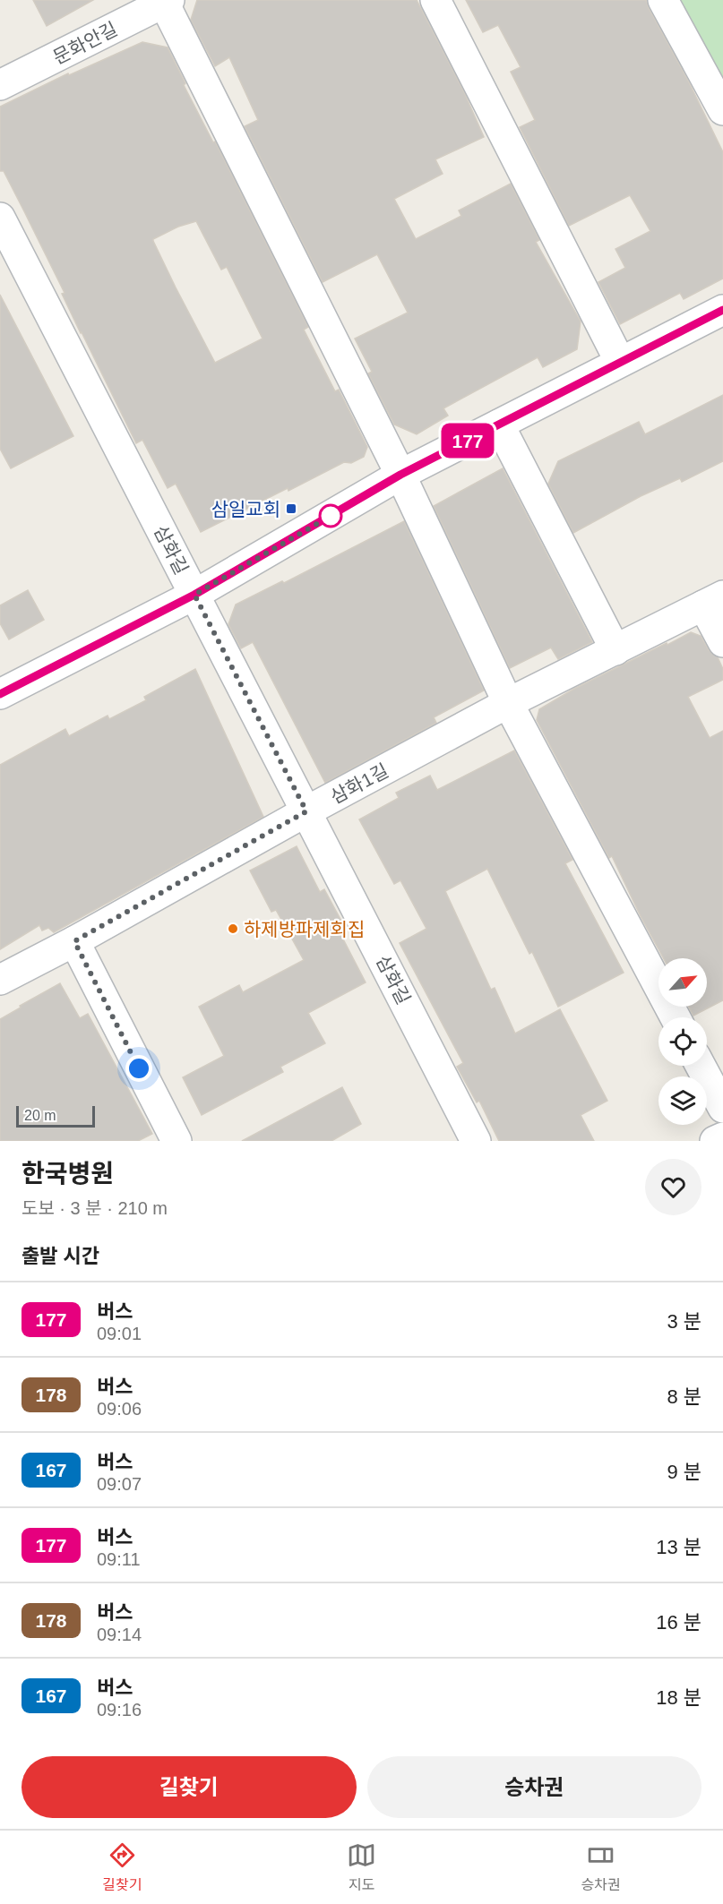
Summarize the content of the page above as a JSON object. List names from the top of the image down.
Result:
{
  "streets": {
    "street": ["문화안길", "삼화길", "삼화1길"]
  },
  "crossings": [
    ["삼화길", "삼화1길"]
  ],
  "places": {
    "transit": ["삼일교회"],
    "other": ["하제방파제회집"]
  },
  "lines": ["bus line 177"],
  "scale_bar": "20 m",
  "north": "top right",
  "page": {
    "on_map": "177",
    "scale": "20 m",
    "heading": [
      ["한국병원", "도보 · 3 분 · 210 m"],
      "출발 시간"
    ],
    "list": [
      {
        "mark": "177",
        "name": "버스",
        "note": "09:01",
        "value": "3 분"
      },
      {
        "mark": "178",
        "name": "버스",
        "note": "09:06",
        "value": "8 분"
      },
      {
        "mark": "167",
        "name": "버스",
        "note": "09:07",
        "value": "9 분"
      },
      {
        "mark": "177",
        "name": "버스",
        "note": "09:11",
        "value": "13 분"
      },
      {
        "mark": "178",
        "name": "버스",
        "note": "09:14",
        "value": "16 분"
      },
      {
        "mark": "167",
        "name": "버스",
        "note": "09:16",
        "value": "18 분"
      }
    ],
    "buttons": ["길찾기", "승차권"],
    "tabs": ["길찾기", "지도", "승차권"]
  }
}
